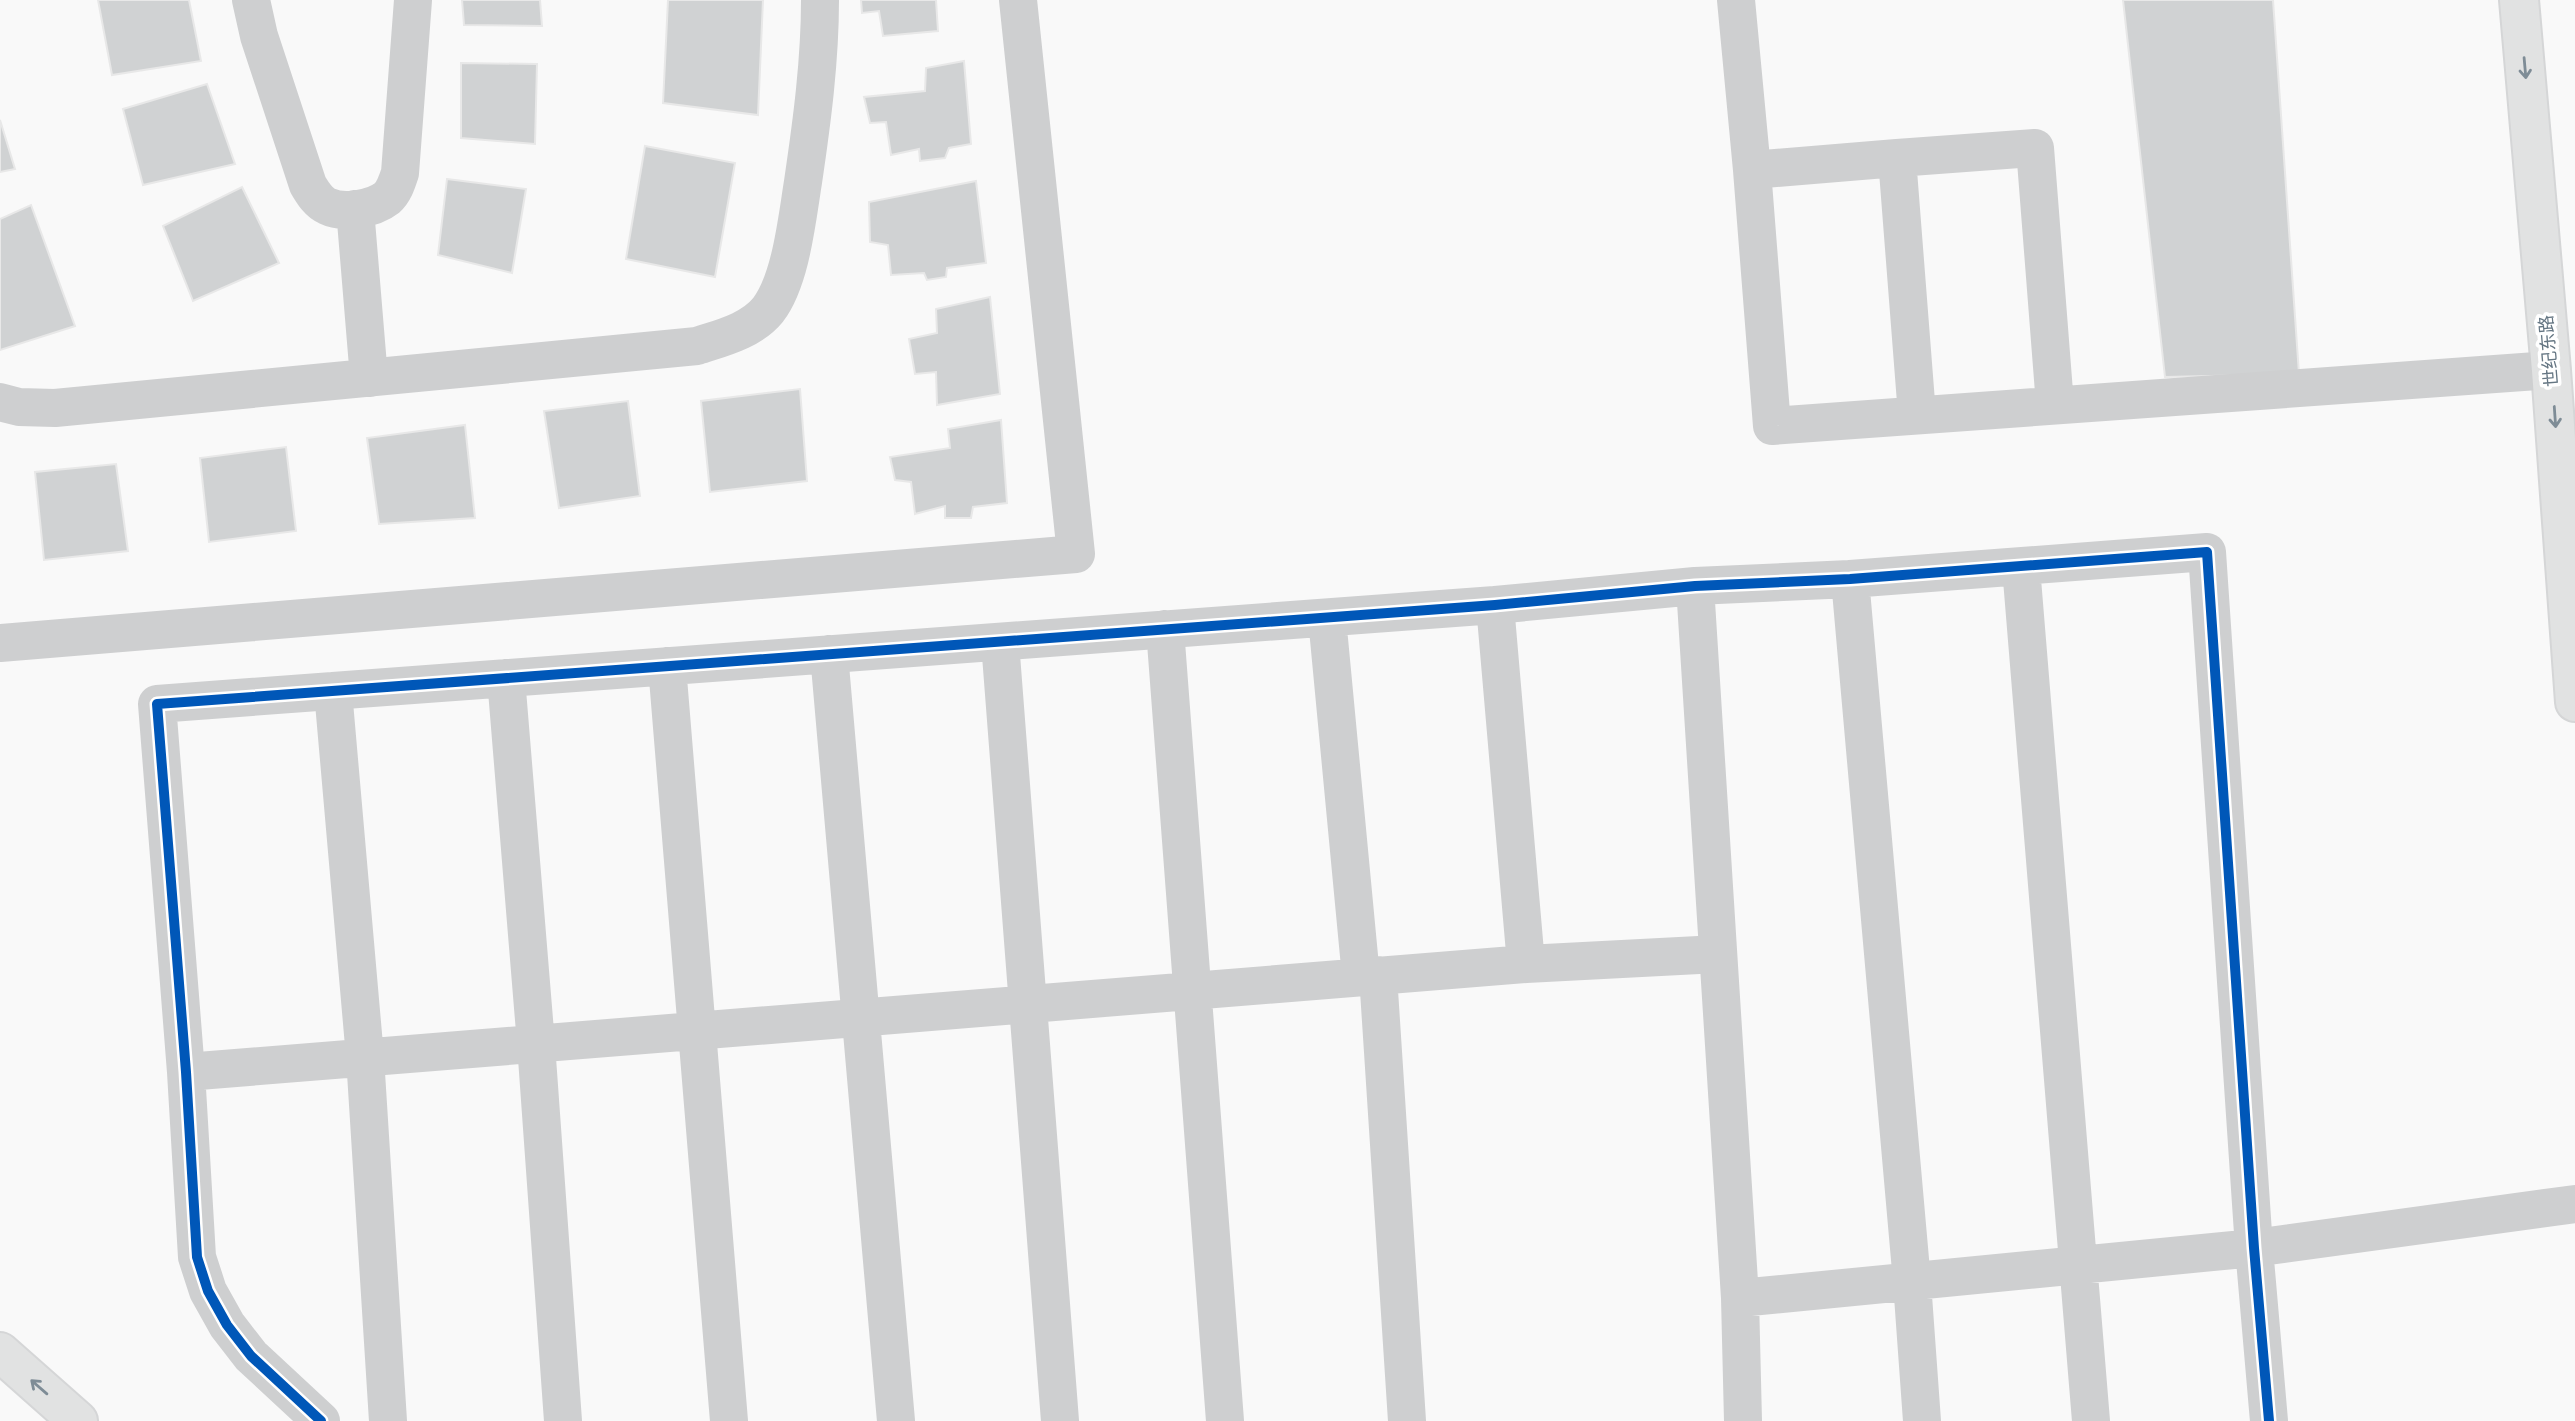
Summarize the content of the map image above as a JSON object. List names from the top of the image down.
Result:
{
  "streets": {
    "main road": ["世纪东路"]
  },
  "one_way": ["世纪东路"]
}
